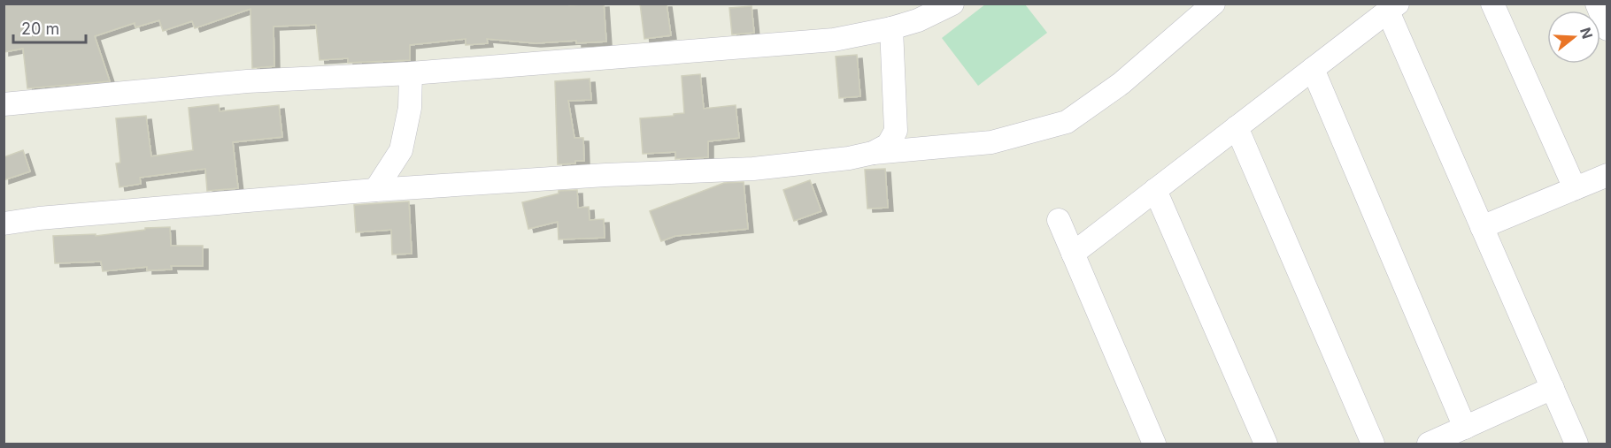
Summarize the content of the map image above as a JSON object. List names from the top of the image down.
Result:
{
  "scale_bar": "20 m",
  "north": "right"
}
